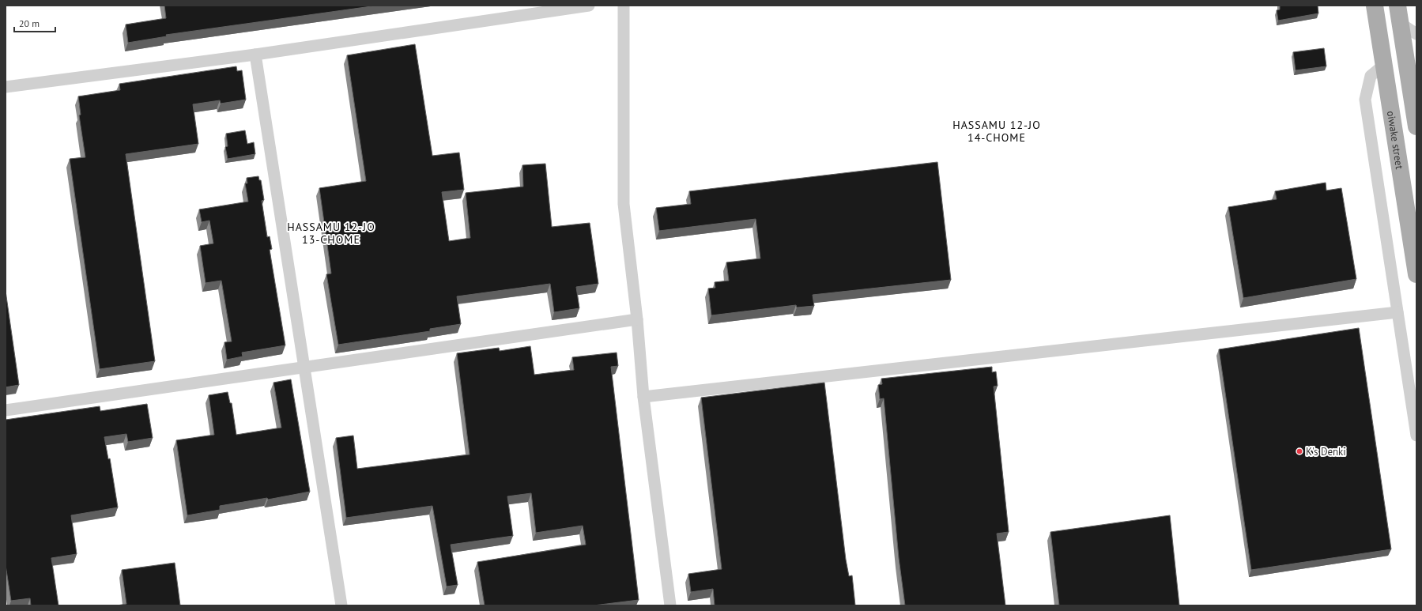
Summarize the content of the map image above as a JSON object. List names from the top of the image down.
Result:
{
  "streets": {
    "main road": ["oiwake street"]
  },
  "districts": ["HASSAMU 12-JO 14-CHOME", "HASSAMU 12-JO 13-CHOME"],
  "places": ["K's Denki"],
  "scale_bar": "20 m"
}
